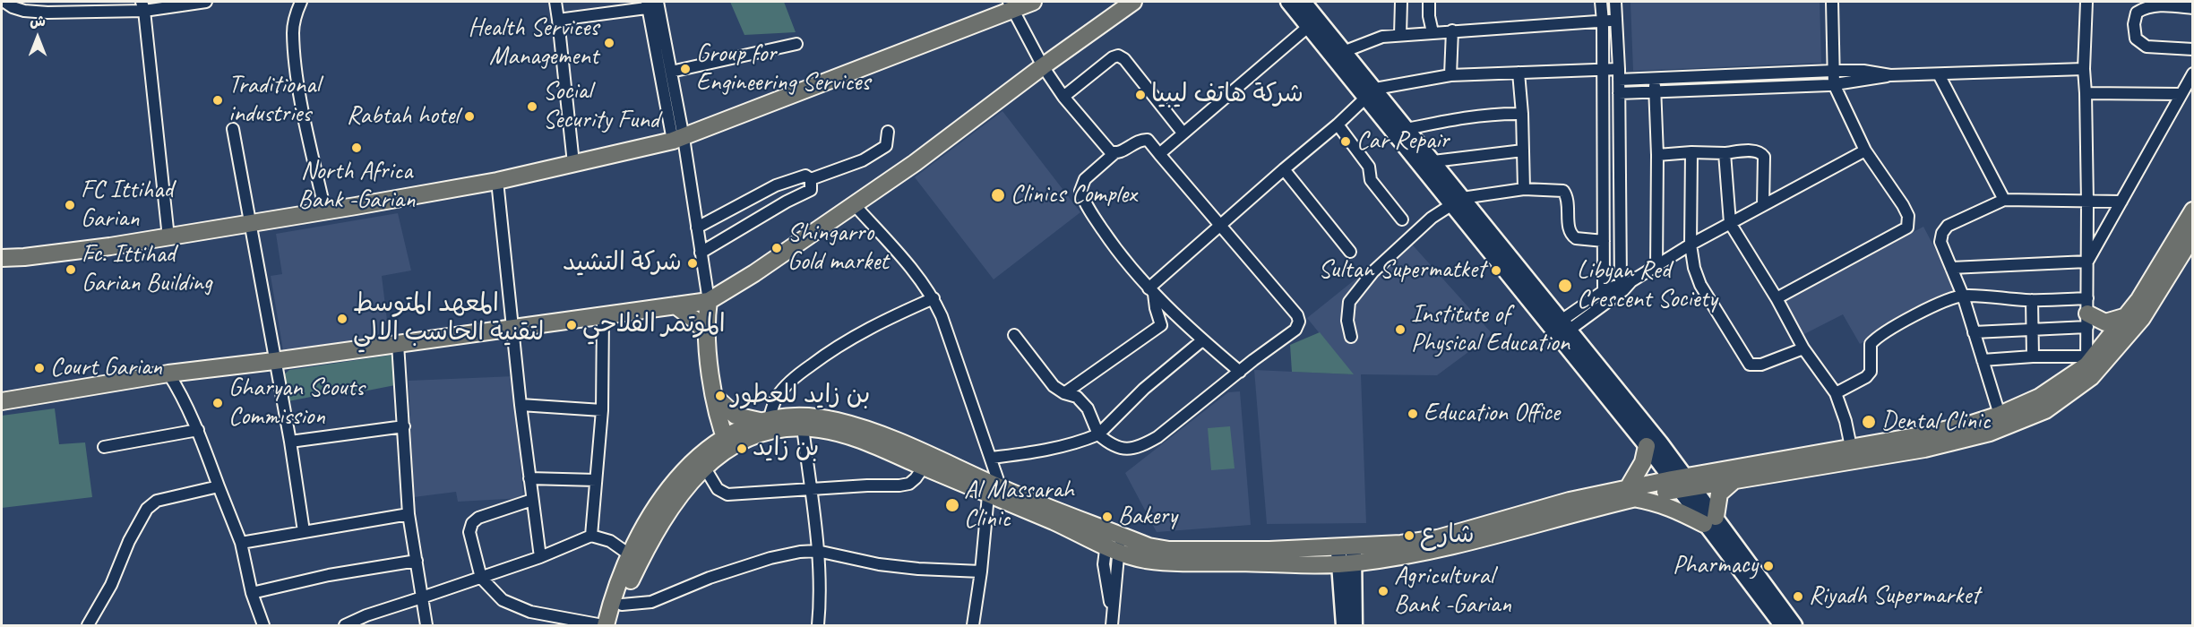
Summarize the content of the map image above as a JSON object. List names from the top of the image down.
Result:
{
  "places": [
    "Health Services Management",
    "Group for Engineering Services",
    "شركة هاتف ليبيا",
    "Traditional industries",
    "Social Security Fund",
    "Rabtah hotel",
    "Car Repair",
    "North Africa Bank -Garian",
    "Clinics Complex",
    "FC Ittihad Garian",
    "Shingarro Gold market",
    "شركة التشيد",
    "Fc. Ittihad Garian Building",
    "Sultan Supermatket",
    "Libyan Red Crescent Society",
    "المعهد المتوسط لتقنية الحاسب الالي",
    "الموتمر الفلاحي",
    "Institute of Physical Education",
    "Court Garian",
    "بن زايد للعطور",
    "Gharyan Scouts Commission",
    "Education Office",
    "Dental Clinic",
    "بن زايد",
    "Al Massarah Clinic",
    "Bakery",
    "شارع",
    "Pharmacy",
    "Agricultural Bank -Garian",
    "Riyadh Supermarket"
  ],
  "north": "top"
}
